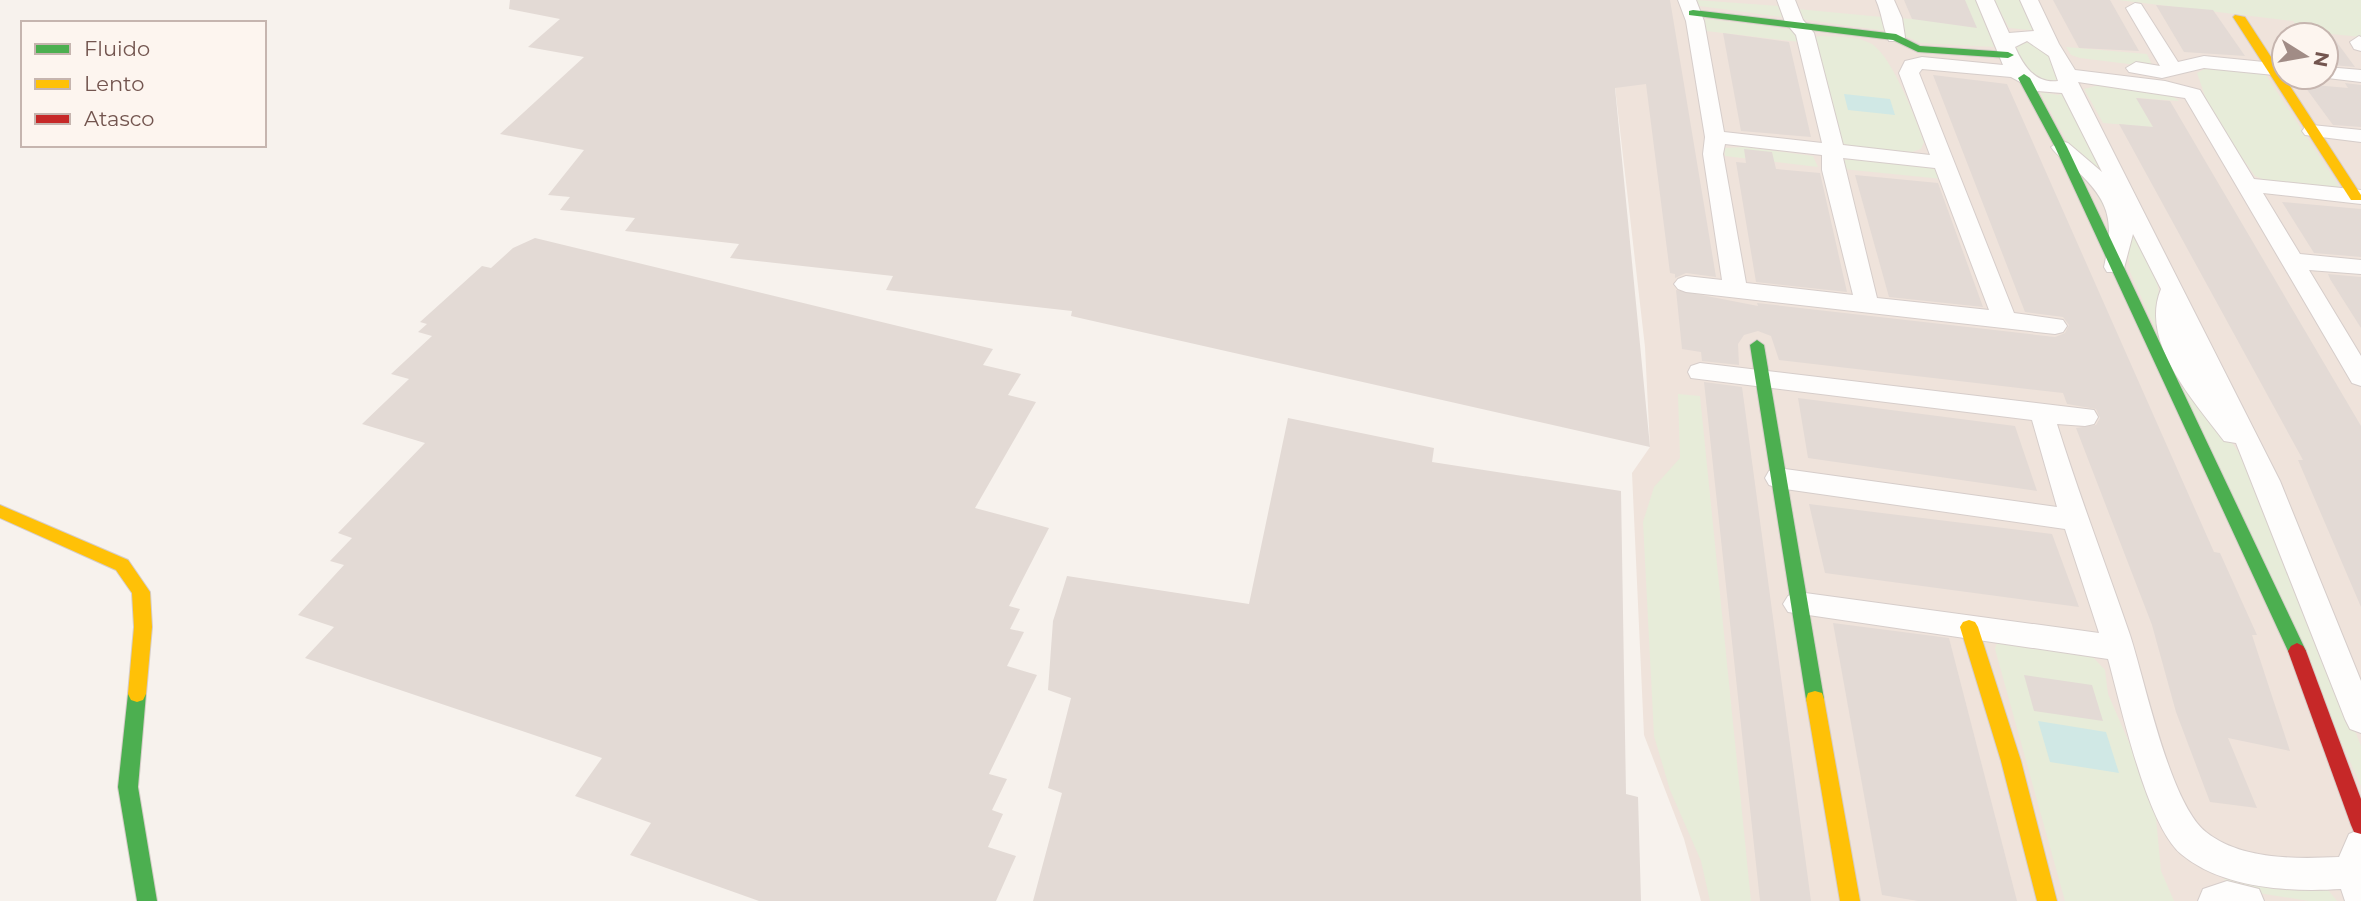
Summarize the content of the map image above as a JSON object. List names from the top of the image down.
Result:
{
  "legend": ["Fluido", "Lento", "Atasco"],
  "north": "right"
}
